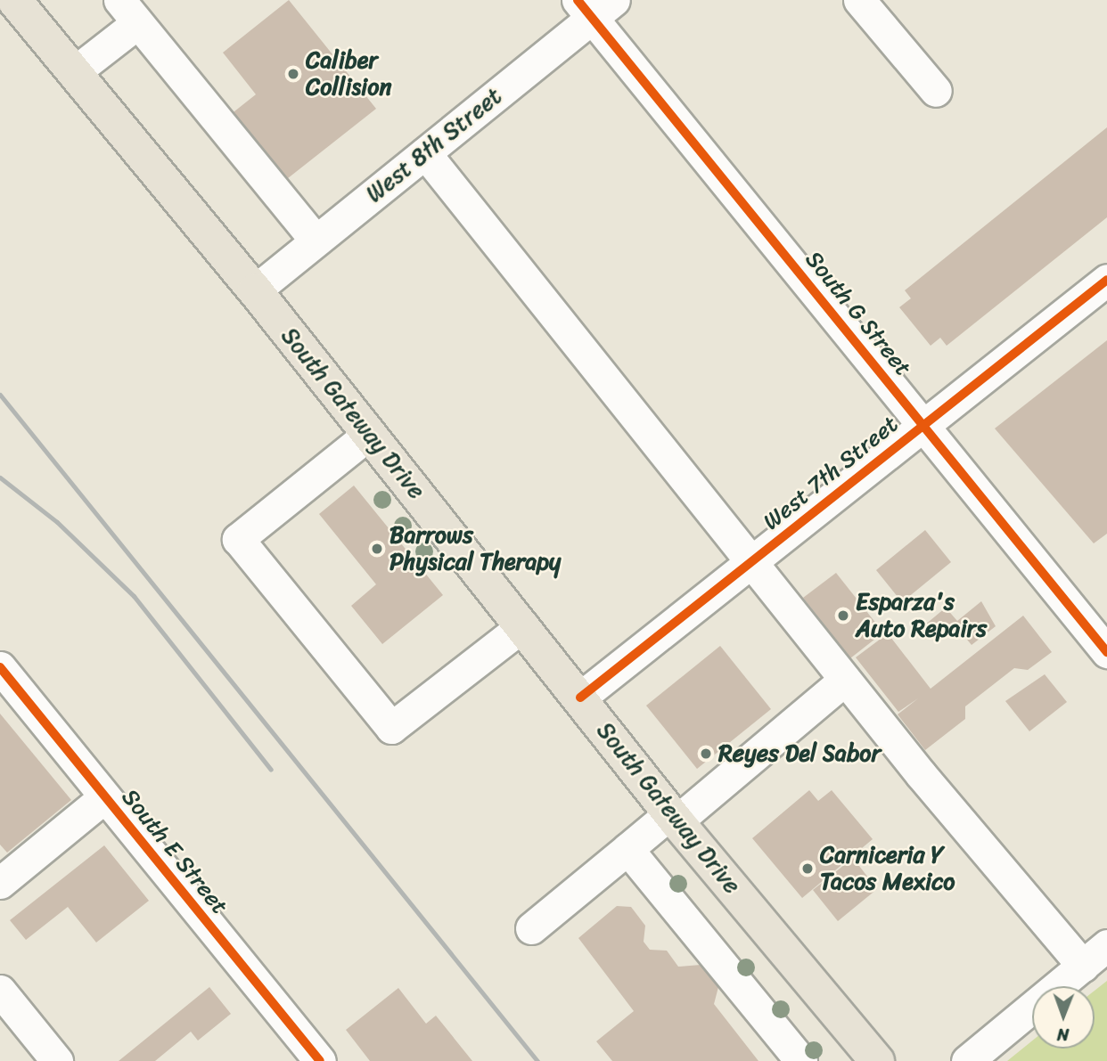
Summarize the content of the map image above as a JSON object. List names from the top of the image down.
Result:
{
  "streets": {
    "main road": ["South Gateway Drive"],
    "street": [
      "West 8th Street",
      "South G Street",
      "West 7th Street",
      "South E Street"
    ]
  },
  "crossings": [
    ["West 8th Street", "South G Street"],
    ["West 8th Street", "South Gateway Drive"],
    ["South G Street", "West 7th Street"],
    ["South Gateway Drive", "West 7th Street"]
  ],
  "places": [
    "Caliber Collision",
    "Barrows Physical Therapy",
    "Esparza's Auto Repairs",
    "Reyes Del Sabor",
    "Carniceria Y Tacos Mexico"
  ],
  "north": "bottom"
}
